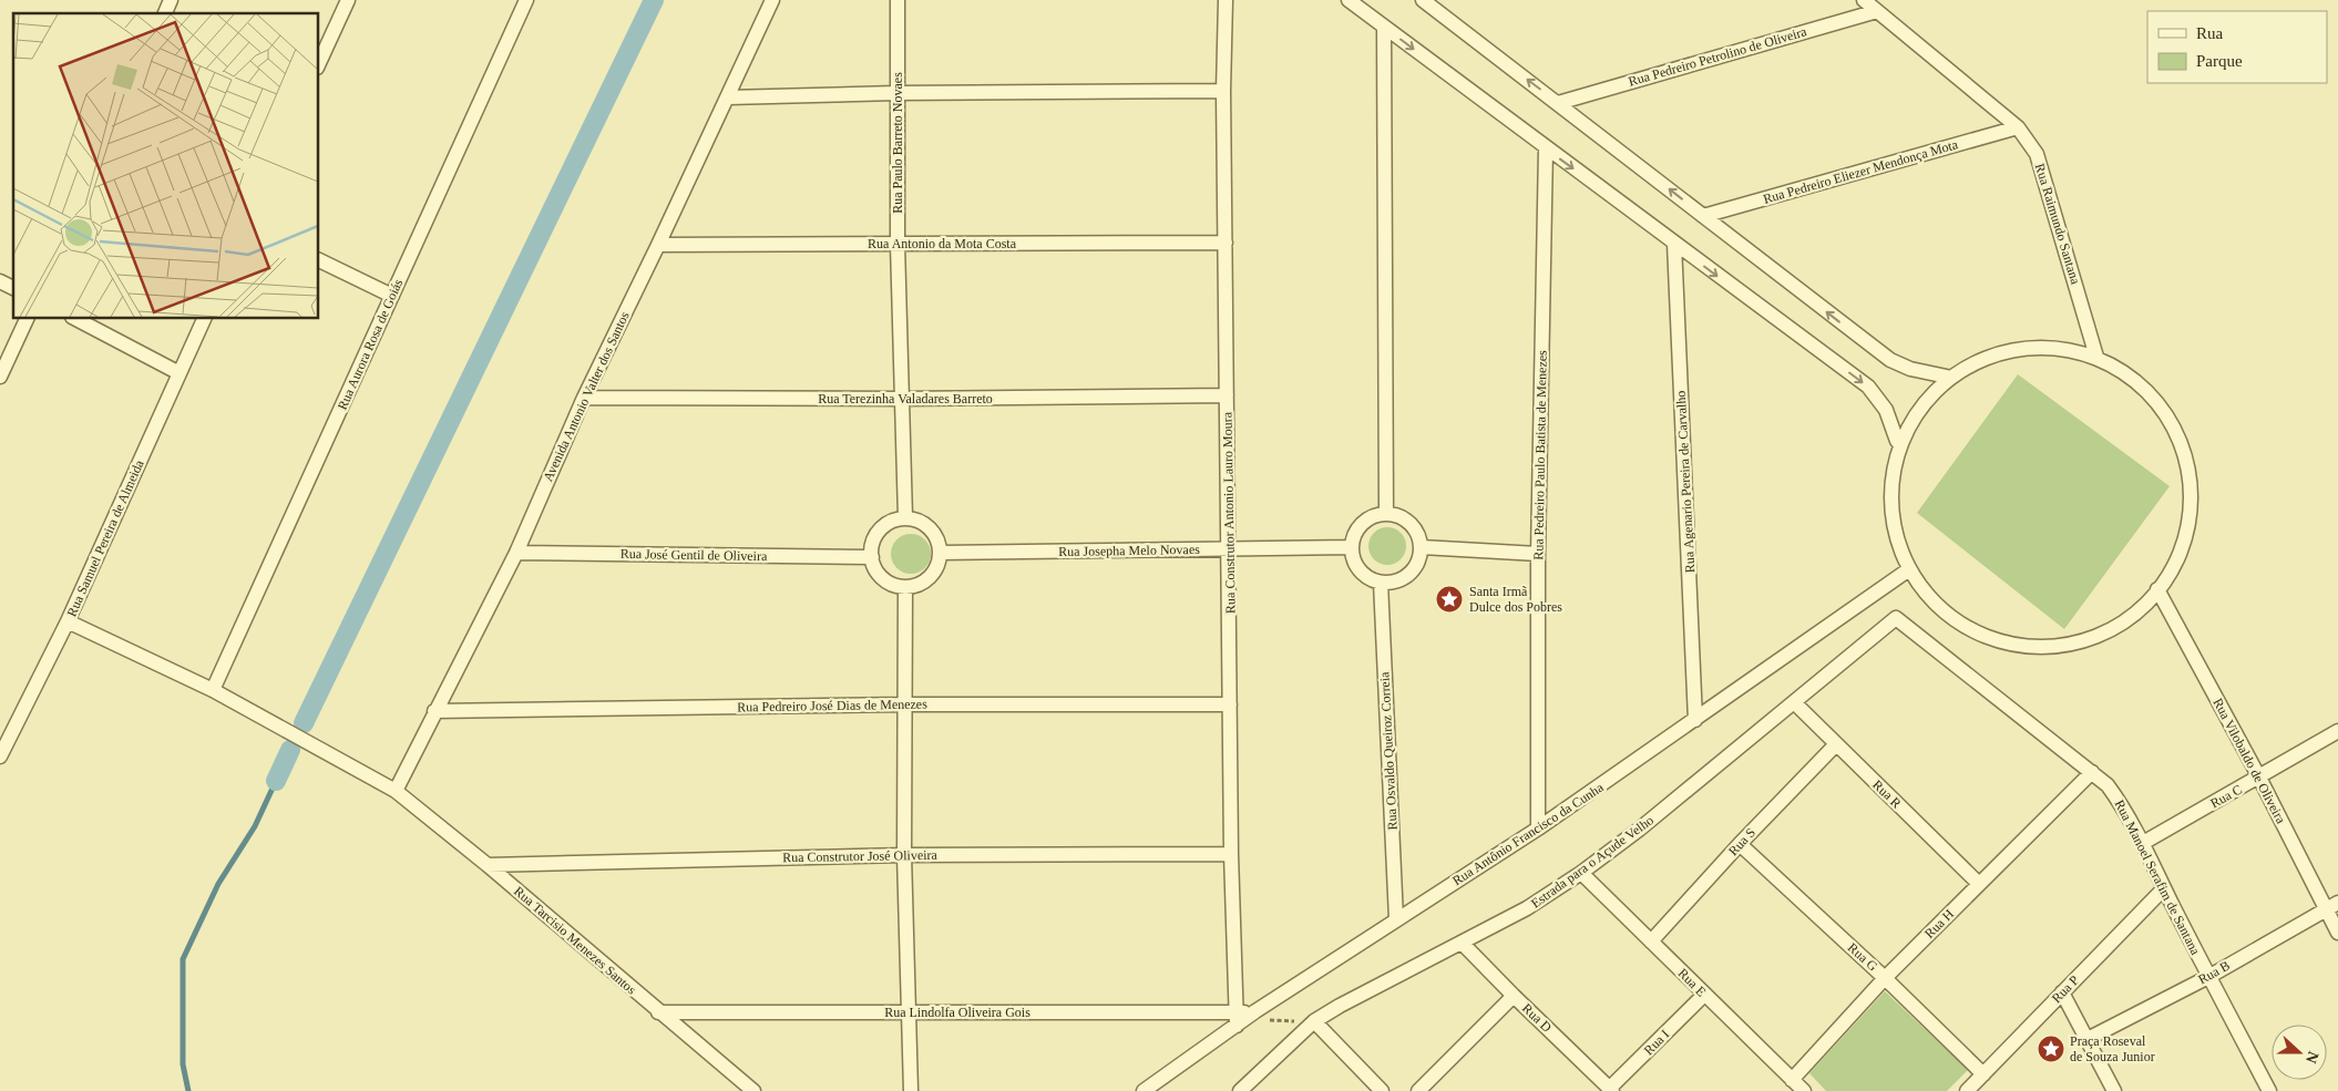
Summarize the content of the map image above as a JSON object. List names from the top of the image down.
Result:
{
  "streets": {
    "street": [
      "Rua Pedreiro Petrolino de Oliveira",
      "Rua Paulo Barreto Novaes",
      "Rua Pedreiro Eliezer Mendonça Mota",
      "Rua Raimundo Santana",
      "Rua Antonio da Mota Costa",
      "Rua Aurora Rosa de Goiás",
      "Avenida Antonio Valter dos Santos",
      "Rua Terezinha Valadares Barreto",
      "Rua Pedreiro Paulo Batista de Menezes",
      "Rua Agenario Pereira de Carvalho",
      "Rua Construtor Antonio Lauro Moura",
      "Rua Samuel Pereira de Almeida",
      "Rua Josepha Melo Novaes",
      "Rua José Gentil de Oliveira",
      "Rua Pedreiro José Dias de Menezes",
      "Rua Osvaldo Queiroz Correia",
      "Rua Vilobaldo de Oliveira",
      "Rua R",
      "Rua C",
      "Rua Antônio Francisco da Cunha",
      "Rua S",
      "Rua Construtor José Oliveira",
      "Estrada para o Açude Velho",
      "Rua Manoel Serafim de Santana",
      "Rua H",
      "Rua Tarcisio Menezes Santos",
      "Rua G",
      "Rua B",
      "Rua E",
      "Rua P",
      "Rua Lindolfa Oliveira Gois",
      "Rua D",
      "Rua I"
    ]
  },
  "crossings": [
    ["Rua Pedreiro Petrolino de Oliveira", "Rua Raimundo Santana"],
    ["Rua Paulo Barreto Novaes", "Rua Antonio da Mota Costa"],
    ["Rua Paulo Barreto Novaes", "Rua Terezinha Valadares Barreto"],
    ["Rua Paulo Barreto Novaes", "Rua Josepha Melo Novaes"],
    ["Rua Paulo Barreto Novaes", "Rua José Gentil de Oliveira"],
    ["Rua Pedreiro Eliezer Mendonça Mota", "Rua Raimundo Santana"],
    ["Rua Antonio da Mota Costa", "Avenida Antonio Valter dos Santos"],
    ["Rua Antonio da Mota Costa", "Rua Construtor Antonio Lauro Moura"],
    ["Rua Aurora Rosa de Goiás", "Rua Tarcisio Menezes Santos"],
    ["Avenida Antonio Valter dos Santos", "Rua Terezinha Valadares Barreto"],
    ["Avenida Antonio Valter dos Santos", "Rua José Gentil de Oliveira"],
    ["Avenida Antonio Valter dos Santos", "Rua Pedreiro José Dias de Menezes"],
    ["Avenida Antonio Valter dos Santos", "Rua Tarcisio Menezes Santos"],
    ["Rua Terezinha Valadares Barreto", "Rua Construtor Antonio Lauro Moura"],
    ["Rua Pedreiro Paulo Batista de Menezes", "Rua Antônio Francisco da Cunha"],
    ["Rua Agenario Pereira de Carvalho", "Rua Antônio Francisco da Cunha"],
    ["Rua Construtor Antonio Lauro Moura", "Rua Josepha Melo Novaes"],
    ["Rua Construtor Antonio Lauro Moura", "Rua Pedreiro José Dias de Menezes"],
    ["Rua Construtor Antonio Lauro Moura", "Rua Antônio Francisco da Cunha"],
    ["Rua Construtor Antonio Lauro Moura", "Rua Construtor José Oliveira"],
    ["Rua Construtor Antonio Lauro Moura", "Rua Lindolfa Oliveira Gois"],
    ["Rua Samuel Pereira de Almeida", "Rua Tarcisio Menezes Santos"],
    ["Rua Josepha Melo Novaes", "Rua José Gentil de Oliveira"],
    ["Rua Josepha Melo Novaes", "Rua Osvaldo Queiroz Correia"],
    ["Rua Osvaldo Queiroz Correia", "Rua Antônio Francisco da Cunha"],
    ["Rua Vilobaldo de Oliveira", "Rua C"],
    ["Rua Vilobaldo de Oliveira", "Rua B"],
    ["Rua R", "Rua S"],
    ["Rua R", "Estrada para o Açude Velho"],
    ["Rua R", "Rua H"],
    ["Rua C", "Rua Manoel Serafim de Santana"],
    ["Rua Antônio Francisco da Cunha", "Rua Lindolfa Oliveira Gois"],
    ["Rua S", "Rua G"],
    ["Rua S", "Rua E"],
    ["Rua Construtor José Oliveira", "Rua Tarcisio Menezes Santos"],
    ["Estrada para o Açude Velho", "Rua Manoel Serafim de Santana"],
    ["Estrada para o Açude Velho", "Rua E"],
    ["Estrada para o Açude Velho", "Rua D"],
    ["Rua Manoel Serafim de Santana", "Rua H"],
    ["Rua Manoel Serafim de Santana", "Rua B"],
    ["Rua Manoel Serafim de Santana", "Rua P"],
    ["Rua H", "Rua G"],
    ["Rua H", "Rua E"],
    ["Rua Tarcisio Menezes Santos", "Rua Lindolfa Oliveira Gois"],
    ["Rua G", "Rua P"],
    ["Rua E", "Rua I"],
    ["Rua D", "Rua I"]
  ],
  "places": {
    "place": ["Santa Irmã Dulce dos Pobres", "Praça Roseval de Souza Junior"]
  },
  "legend": ["Rua", "Parque"],
  "north": "right"
}
